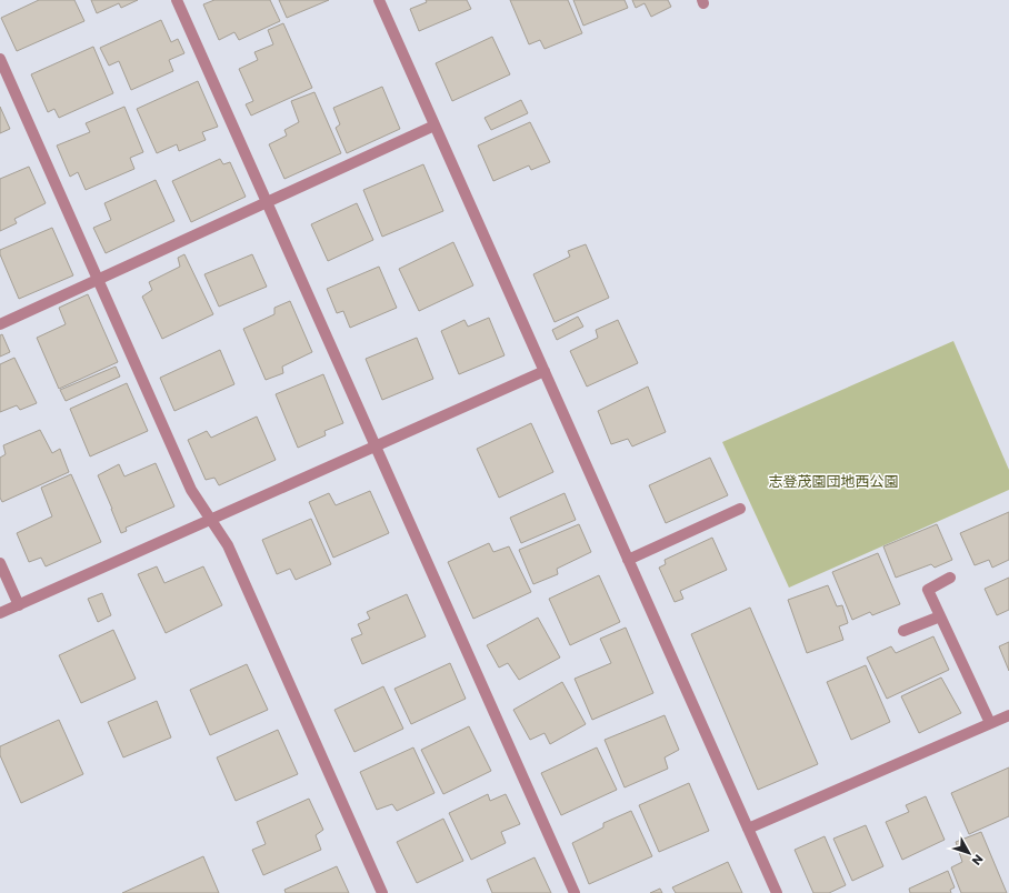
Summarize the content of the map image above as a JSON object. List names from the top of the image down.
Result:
{
  "parks": ["志登茂園団地西公園"],
  "north": "bottom right"
}
